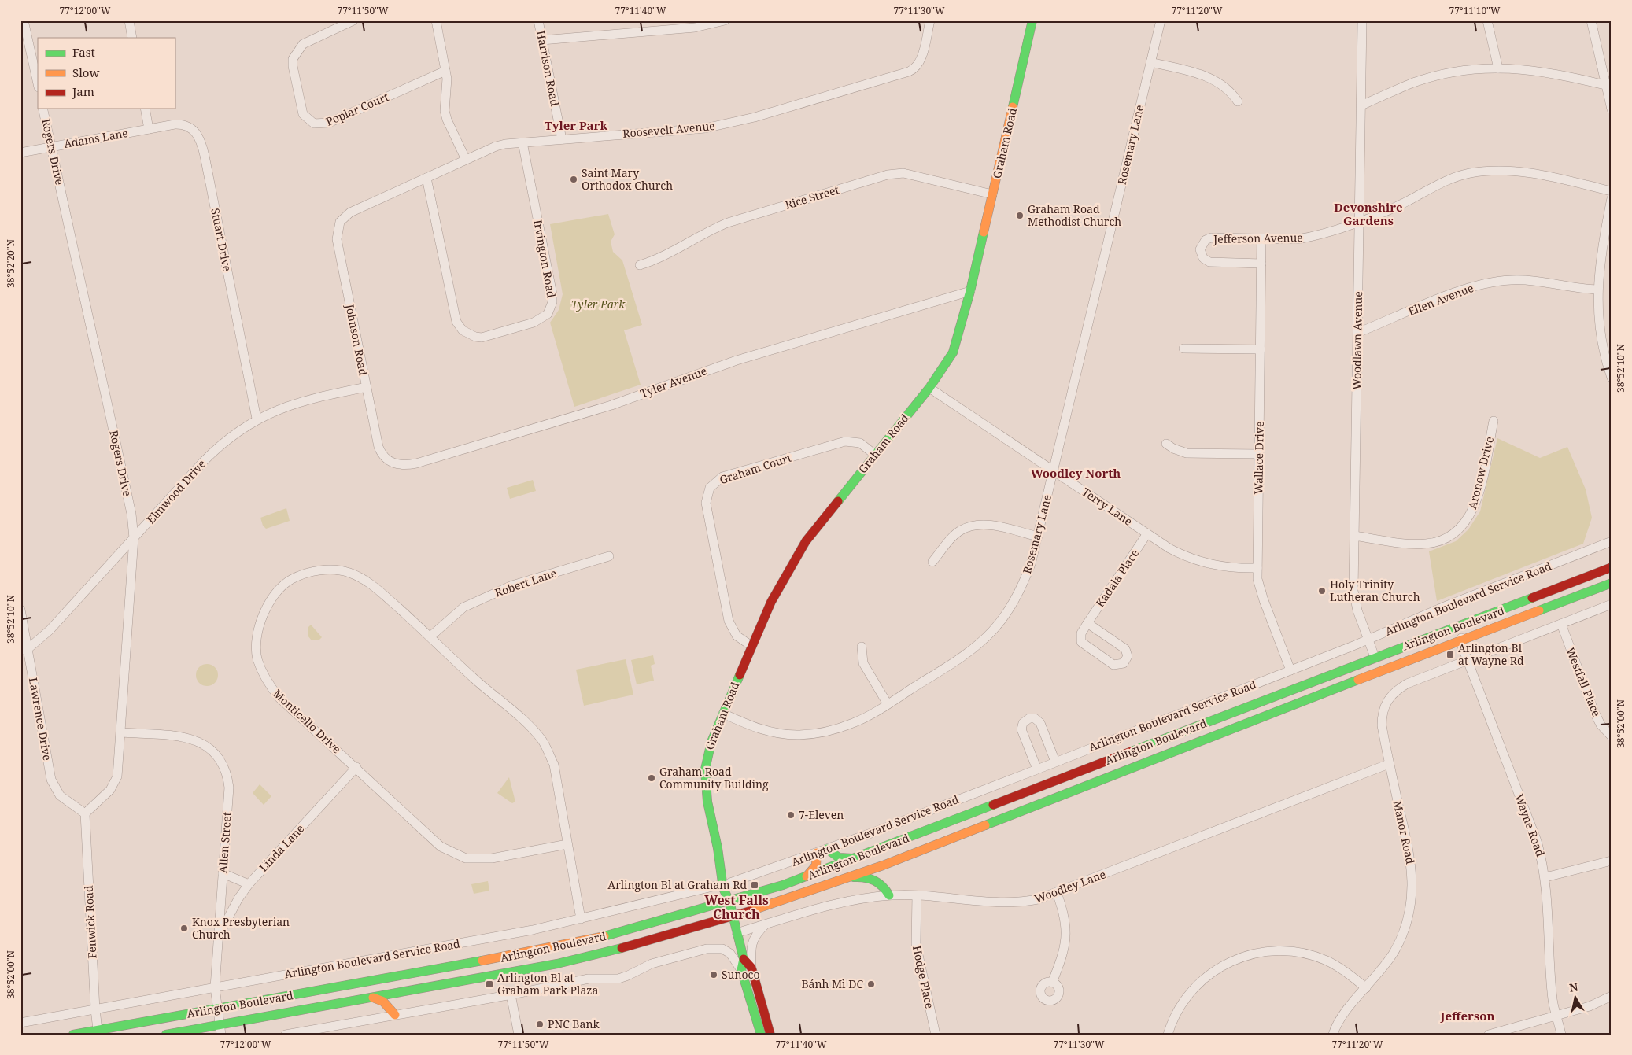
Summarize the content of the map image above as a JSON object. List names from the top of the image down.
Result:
{
  "streets": {
    "main road": ["Graham Road", "Arlington Boulevard"],
    "street": [
      "Harrison Road",
      "Poplar Court",
      "Roosevelt Avenue",
      "Adams Lane",
      "Rosemary Lane",
      "Rogers Drive",
      "Rice Street",
      "Jefferson Avenue",
      "Stuart Drive",
      "Irvington Road",
      "Ellen Avenue",
      "Johnson Road",
      "Woodlawn Avenue",
      "Tyler Avenue",
      "Wallace Drive",
      "Graham Court",
      "Aronow Drive",
      "Elmwood Drive",
      "Terry Lane",
      "Kadala Place",
      "Robert Lane",
      "Arlington Boulevard Service Road",
      "Westfall Place",
      "Lawrence Drive",
      "Monticello Drive",
      "Wayne Road",
      "Manor Road",
      "Allen Street",
      "Linda Lane",
      "Woodley Lane",
      "Fenwick Road",
      "Hodge Place"
    ]
  },
  "crossings": [
    ["Harrison Road", "Roosevelt Avenue"],
    ["Roosevelt Avenue", "Irvington Road"],
    ["Roosevelt Avenue", "Johnson Road"],
    ["Adams Lane", "Rogers Drive"],
    ["Adams Lane", "Stuart Drive"],
    ["Graham Road", "Rosemary Lane"],
    ["Graham Road", "Rice Street"],
    ["Graham Road", "Tyler Avenue"],
    ["Graham Road", "Graham Court"],
    ["Graham Road", "Terry Lane"],
    ["Graham Road", "Arlington Boulevard Service Road"],
    ["Graham Road", "Arlington Boulevard"],
    ["Graham Road", "Woodley Lane"],
    ["Rosemary Lane", "Terry Lane"],
    ["Rogers Drive", "Elmwood Drive"],
    ["Rogers Drive", "Lawrence Drive"],
    ["Rogers Drive", "Allen Street"],
    ["Rogers Drive", "Fenwick Road"],
    ["Jefferson Avenue", "Woodlawn Avenue"],
    ["Jefferson Avenue", "Wallace Drive"],
    ["Stuart Drive", "Elmwood Drive"],
    ["Ellen Avenue", "Woodlawn Avenue"],
    ["Johnson Road", "Tyler Avenue"],
    ["Johnson Road", "Elmwood Drive"],
    ["Woodlawn Avenue", "Aronow Drive"],
    ["Woodlawn Avenue", "Arlington Boulevard Service Road"],
    ["Woodlawn Avenue", "Arlington Boulevard"],
    ["Wallace Drive", "Terry Lane"],
    ["Wallace Drive", "Arlington Boulevard Service Road"],
    ["Elmwood Drive", "Lawrence Drive"],
    ["Terry Lane", "Kadala Place"],
    ["Robert Lane", "Monticello Drive"],
    ["Arlington Boulevard Service Road", "Monticello Drive"],
    ["Arlington Boulevard Service Road", "Allen Street"],
    ["Arlington Boulevard Service Road", "Fenwick Road"],
    ["Arlington Boulevard", "Wayne Road"],
    ["Arlington Boulevard", "Allen Street"],
    ["Arlington Boulevard", "Fenwick Road"],
    ["Lawrence Drive", "Fenwick Road"],
    ["Monticello Drive", "Linda Lane"],
    ["Wayne Road", "Manor Road"],
    ["Manor Road", "Woodley Lane"],
    ["Allen Street", "Linda Lane"],
    ["Woodley Lane", "Hodge Place"]
  ],
  "districts": [
    "Tyler Park",
    "Devonshire Gardens",
    "Woodley North",
    "West Falls Church",
    "Jefferson"
  ],
  "parks": ["Tyler Park"],
  "places": {
    "other": [
      "Saint Mary Orthodox Church",
      "Graham Road Methodist Church",
      "Holy Trinity Lutheran Church",
      "Graham Road Community Building",
      "7-Eleven",
      "Knox Presbyterian Church",
      "Sunoco",
      "Bánh Mì DC",
      "PNC Bank"
    ],
    "transit": ["Arlington Bl at Wayne Rd", "Arlington Bl at Graham Rd", "Arlington Bl at Graham Park Plaza"]
  },
  "legend": ["Fast", "Slow", "Jam"],
  "north": "top",
  "coordinates": [
    "77°12'00\"W",
    "77°11'50\"W",
    "77°11'40\"W",
    "77°11'30\"W",
    "77°11'20\"W",
    "77°11'10\"W",
    "38°52'20\"N",
    "38°52'10\"N",
    "38°52'00\"N"
  ]
}
